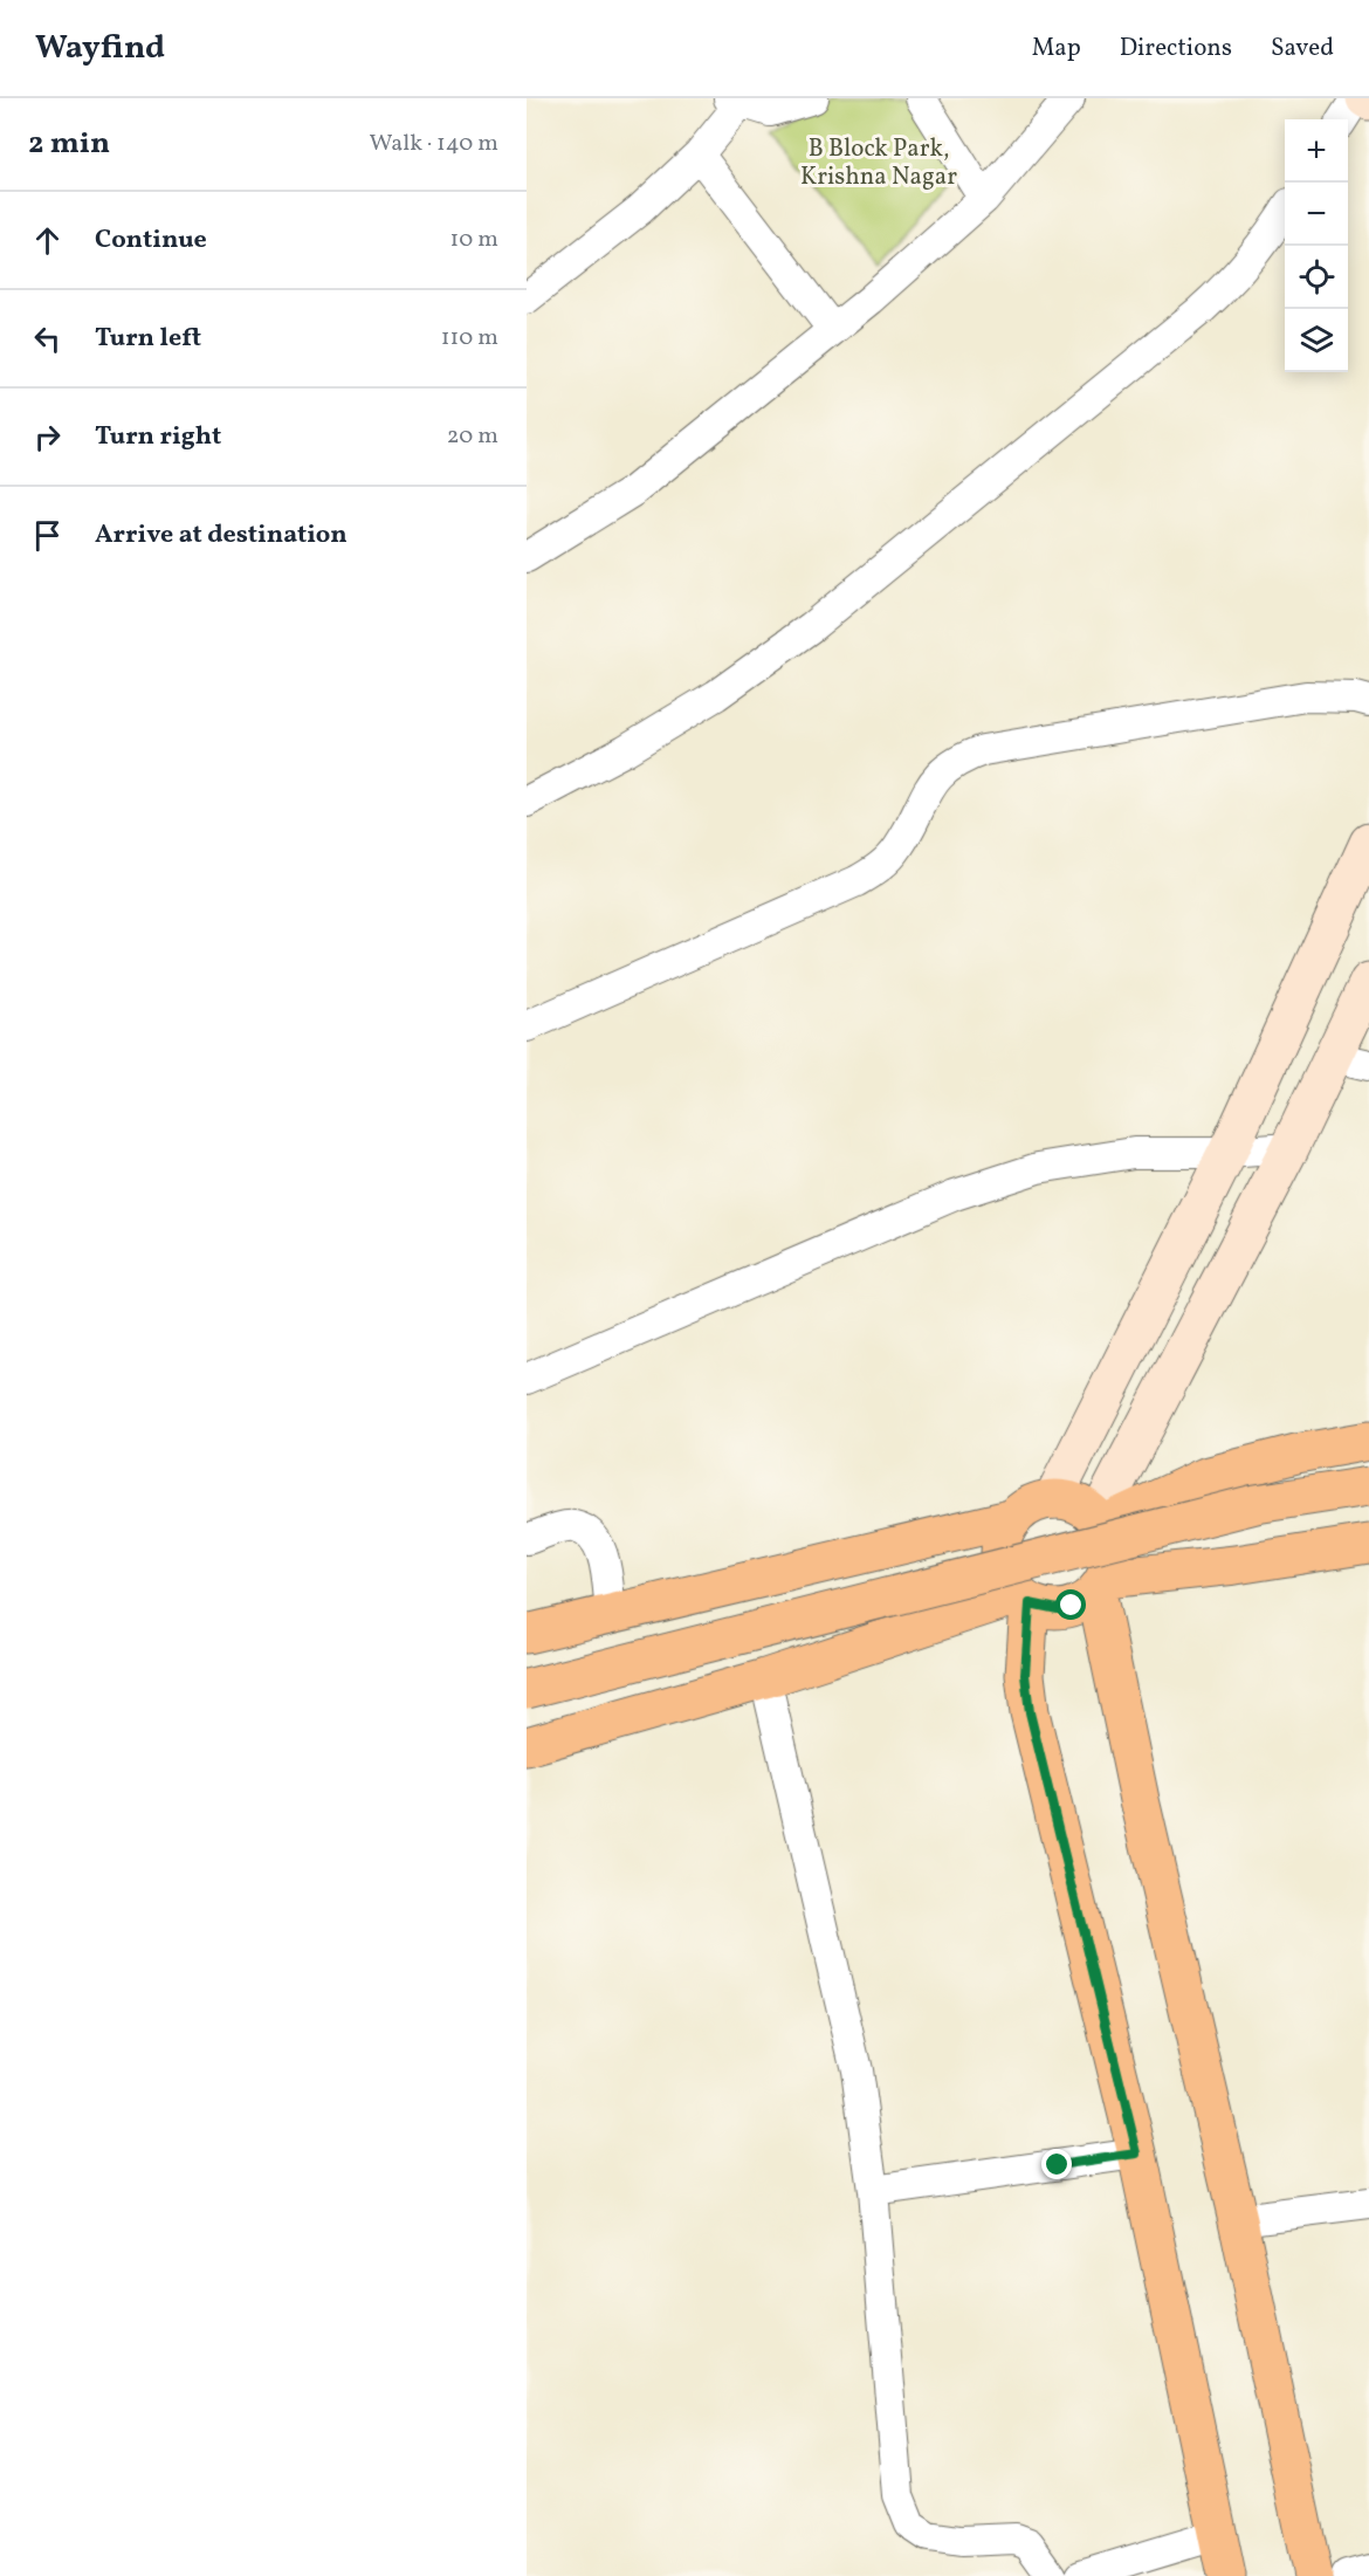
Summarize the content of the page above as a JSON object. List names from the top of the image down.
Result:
{
  "parks": ["B Block Park, Krishna Nagar"],
  "page": {
    "header": "Wayfind",
    "nav": ["Map", "Directions", "Saved"],
    "heading": ["2 min", "Walk · 140 m"],
    "map_buttons": ["+", "−"],
    "list": [
      ["Continue", "10 m"],
      ["Turn left", "110 m"],
      ["Turn right", "20 m"],
      "Arrive at destination"
    ]
  }
}
